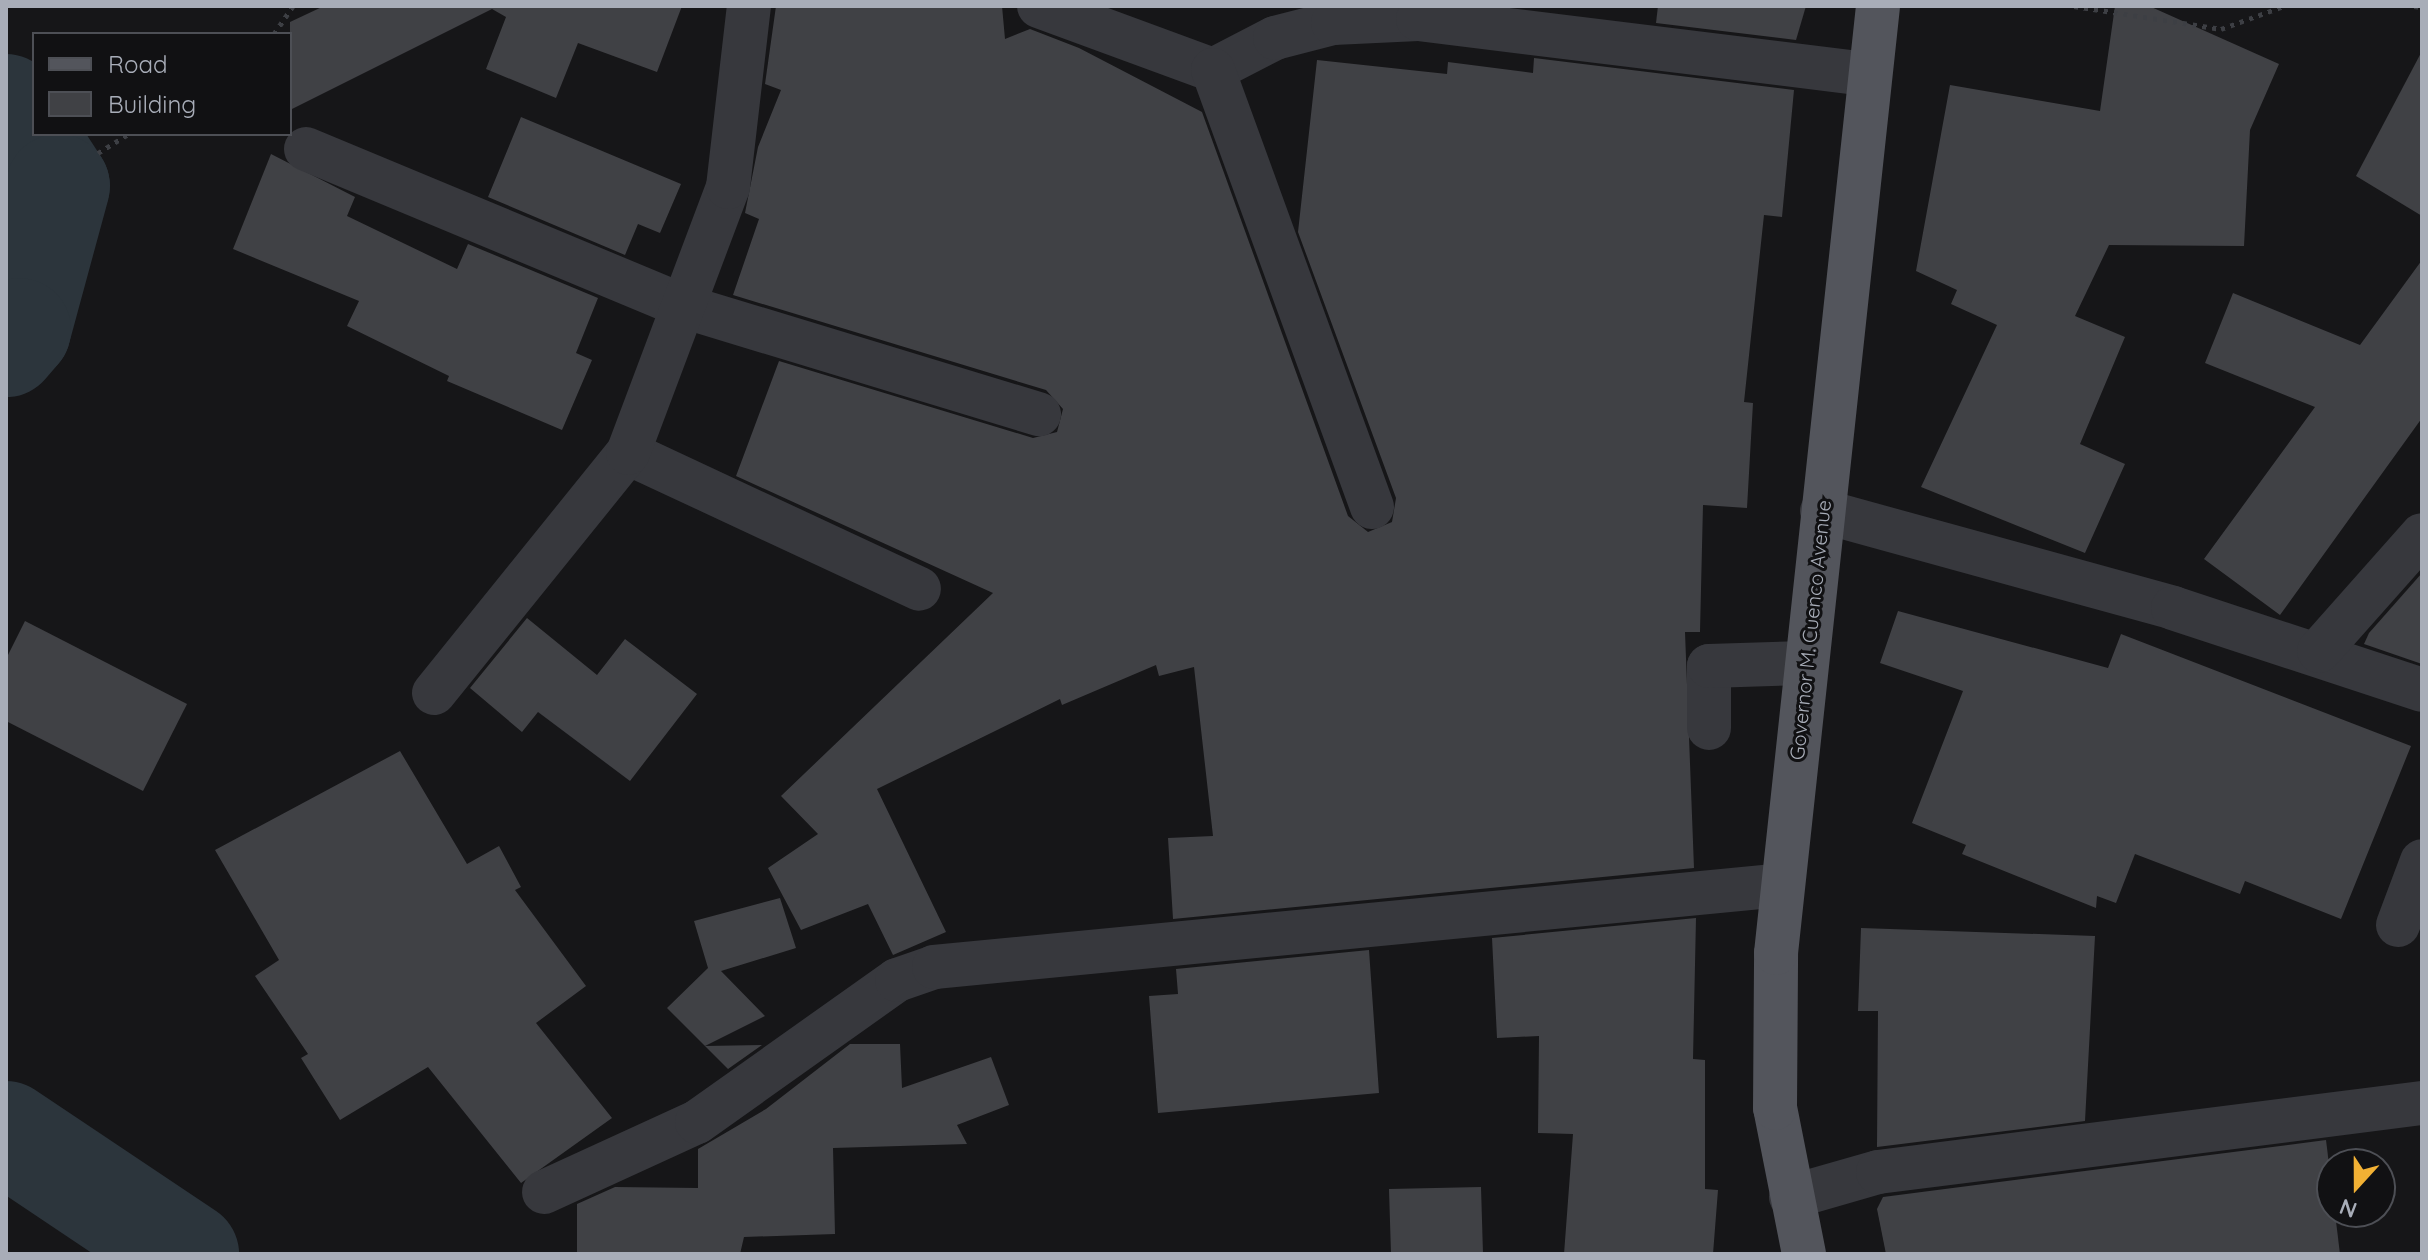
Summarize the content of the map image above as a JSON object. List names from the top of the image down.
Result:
{
  "streets": {
    "main road": ["Governor M. Cuenco Avenue"]
  },
  "legend": ["Road", "Building"],
  "north": "bottom"
}
